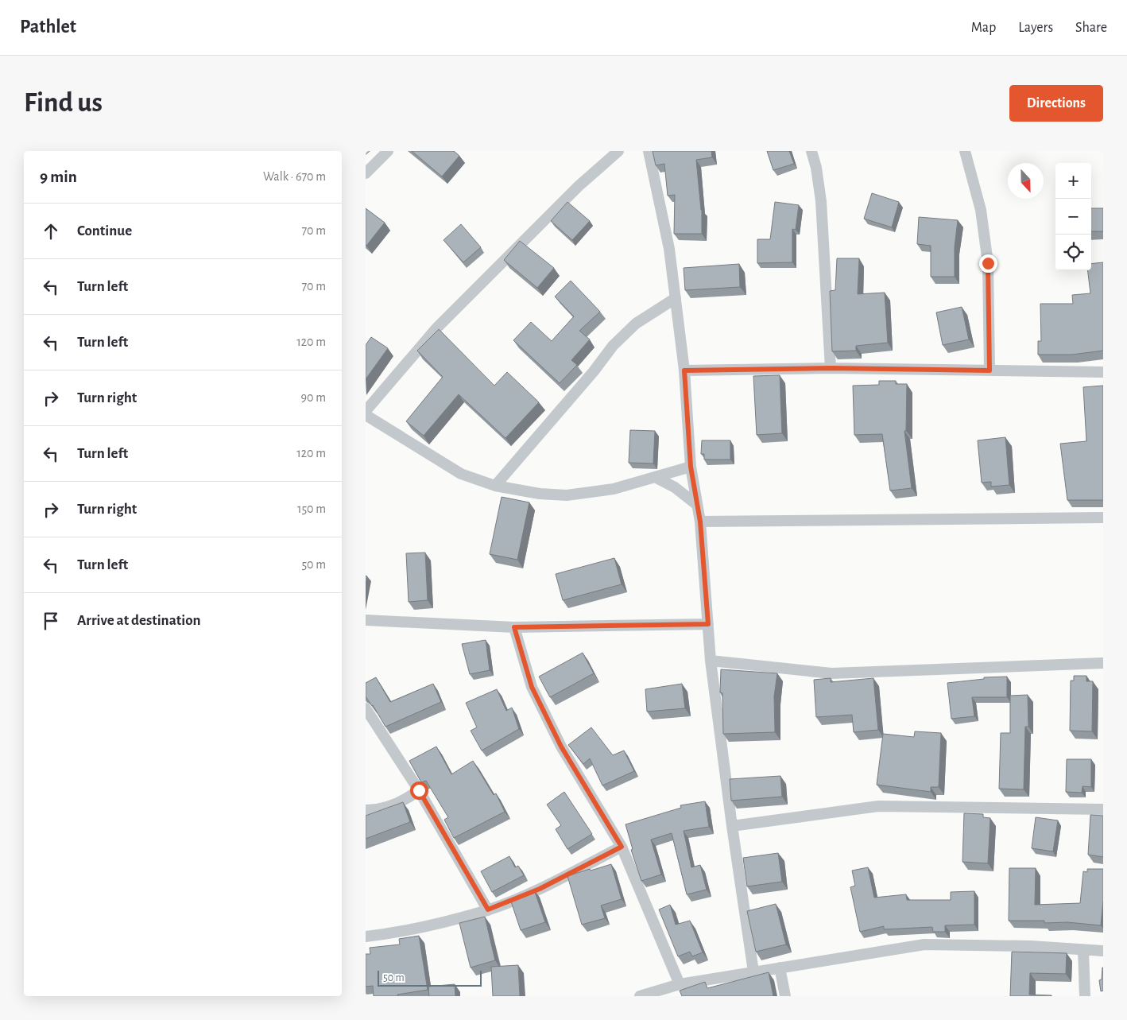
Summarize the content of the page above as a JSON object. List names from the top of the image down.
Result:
{
  "scale_bar": "50 m",
  "north": "bottom",
  "page": {
    "header": "Pathlet",
    "nav": ["Map", "Layers", "Share"],
    "buttons": "Directions",
    "title": "Find us",
    "heading": ["9 min", "Walk · 670 m"],
    "map_buttons": ["+", "−"],
    "list": [
      ["Continue", "70 m"],
      ["Turn left", "70 m"],
      ["Turn left", "120 m"],
      ["Turn right", "90 m"],
      ["Turn left", "120 m"],
      ["Turn right", "150 m"],
      ["Turn left", "50 m"],
      "Arrive at destination"
    ],
    "scale": "50 m"
  }
}
